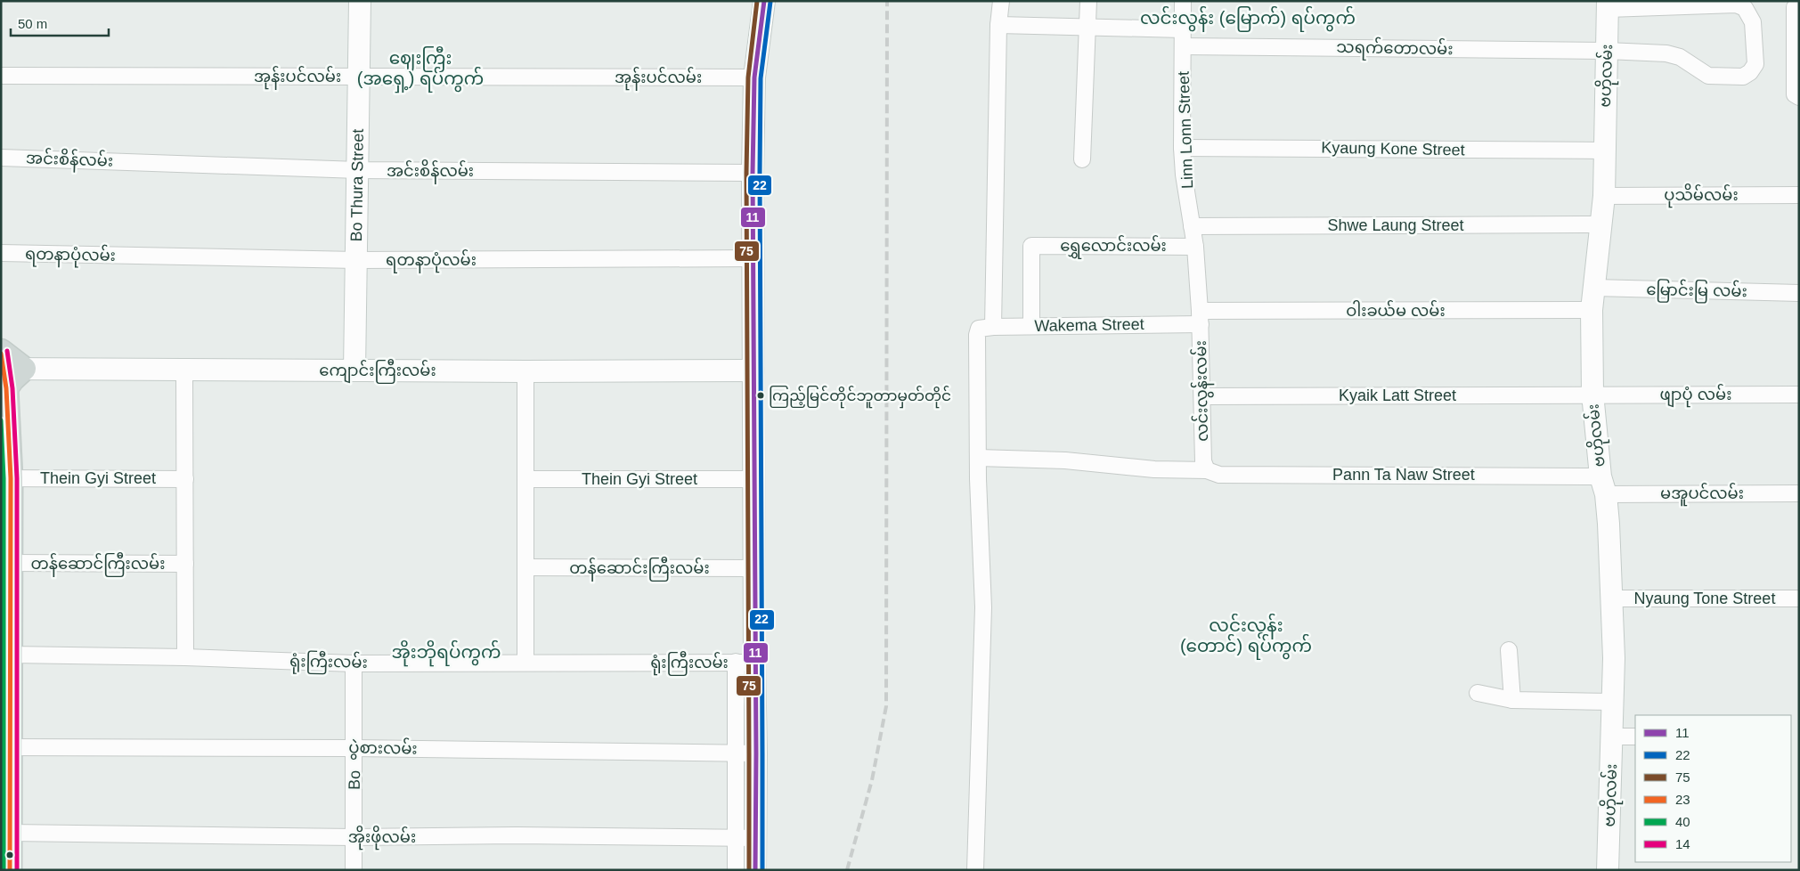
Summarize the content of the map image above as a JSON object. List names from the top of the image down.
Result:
{
  "streets": {
    "main road": ["ဗဟိုလမ်း", "Bo Thura Street", "ကျောင်းကြီးလမ်း"],
    "street": [
      "သရက်တောလမ်း",
      "အုန်းပင်လမ်း",
      "Linn Lonn Street",
      "Kyaung Kone Street",
      "အင်းစိန်လမ်း",
      "ပုသိမ်လမ်း",
      "Shwe Laung Street",
      "ရွှေလောင်းလမ်း",
      "ရတနာပုံလမ်း",
      "မြောင်းမြ လမ်း",
      "ဝါးခယ်မ လမ်း",
      "Wakema Street",
      "လင်းလွန်းလမ်း",
      "ဖျာပုံ လမ်း",
      "Kyaik Latt Street",
      "Pann Ta Naw Street",
      "Thein Gyi Street",
      "မအူပင်လမ်း",
      "တန်ဆောင်ကြီးလမ်း",
      "တန်ဆောင်းကြီးလမ်း",
      "Nyaung Tone Street",
      "ရုံးကြီးလမ်း",
      "ပွဲစားလမ်း",
      "Bo",
      "အိုးဖိုလမ်း"
    ]
  },
  "crossings": [
    ["သရက်တောလမ်း", "ဗဟိုလမ်း"],
    ["သရက်တောလမ်း", "Linn Lonn Street"],
    ["ဗဟိုလမ်း", "Kyaung Kone Street"],
    ["ဗဟိုလမ်း", "ပုသိမ်လမ်း"],
    ["ဗဟိုလမ်း", "Shwe Laung Street"],
    ["ဗဟိုလမ်း", "မြောင်းမြ လမ်း"],
    ["ဗဟိုလမ်း", "ဝါးခယ်မ လမ်း"],
    ["ဗဟိုလမ်း", "ဖျာပုံ လမ်း"],
    ["ဗဟိုလမ်း", "Kyaik Latt Street"],
    ["ဗဟိုလမ်း", "Pann Ta Naw Street"],
    ["ဗဟိုလမ်း", "မအူပင်လမ်း"],
    ["ဗဟိုလမ်း", "Nyaung Tone Street"],
    ["အုန်းပင်လမ်း", "Bo Thura Street"],
    ["Linn Lonn Street", "Kyaung Kone Street"],
    ["Linn Lonn Street", "Shwe Laung Street"],
    ["Linn Lonn Street", "ရွှေလောင်းလမ်း"],
    ["Linn Lonn Street", "ဝါးခယ်မ လမ်း"],
    ["Linn Lonn Street", "Wakema Street"],
    ["Linn Lonn Street", "လင်းလွန်းလမ်း"],
    ["အင်းစိန်လမ်း", "Bo Thura Street"],
    ["Bo Thura Street", "ရတနာပုံလမ်း"],
    ["Bo Thura Street", "ကျောင်းကြီးလမ်း"],
    ["ရွှေလောင်းလမ်း", "Wakema Street"],
    ["ဝါးခယ်မ လမ်း", "Wakema Street"],
    ["ဝါးခယ်မ လမ်း", "လင်းလွန်းလမ်း"],
    ["Wakema Street", "လင်းလွန်းလမ်း"],
    ["လင်းလွန်းလမ်း", "Kyaik Latt Street"],
    ["လင်းလွန်းလမ်း", "Pann Ta Naw Street"],
    ["ဖျာပုံ လမ်း", "Kyaik Latt Street"],
    ["Pann Ta Naw Street", "မအူပင်လမ်း"],
    ["ရုံးကြီးလမ်း", "Bo"],
    ["ပွဲစားလမ်း", "Bo"],
    ["Bo", "အိုးဖိုလမ်း"]
  ],
  "districts": [
    "လင်းလွန်း (မြောက်) ရပ်ကွက်",
    "ဈေးကြီး (အရှေ့) ရပ်ကွက်",
    "လင်းလွန်း (တောင်) ရပ်ကွက်",
    "အိုးဘိုရပ်ကွက်"
  ],
  "places": ["ကြည့်မြင်တိုင်ဘူတာမှတ်တိုင်"],
  "lines": [
    "transit line 11",
    "transit line 75",
    "transit line 22",
    "transit line 14",
    "transit line 23",
    "transit line 40"
  ],
  "legend": [
    "11",
    "22",
    "75",
    "23",
    "40",
    "14"
  ],
  "scale_bar": "50 m"
}
